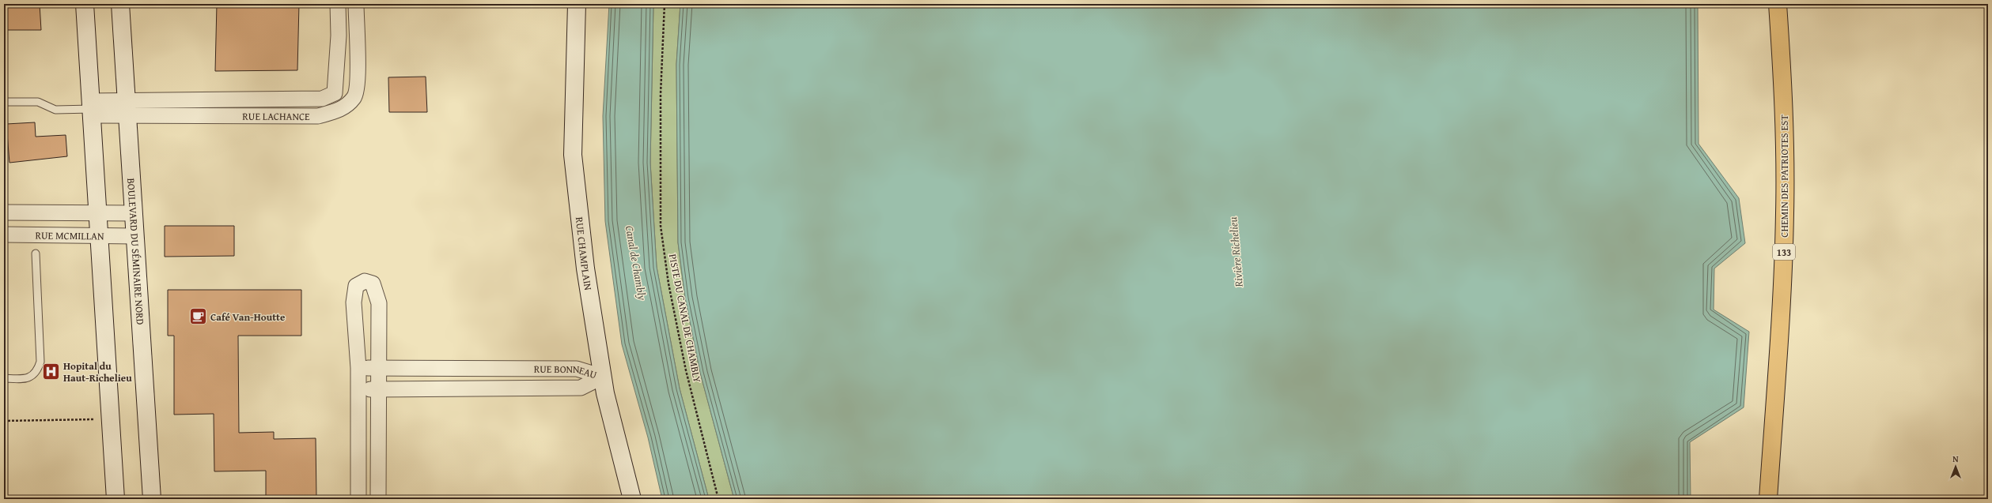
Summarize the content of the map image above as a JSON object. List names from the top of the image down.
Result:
{
  "streets": {
    "main road": [
      "CHEMIN DES PATRIOTES EST",
      "BOULEVARD DU SÉMINAIRE NORD",
      "133",
      "RUE CHAMPLAIN"
    ],
    "street": ["RUE LACHANCE", "RUE MCMILLAN", "RUE BONNEAU"],
    "path": ["PISTE DU CANAL DE CHAMBLY"]
  },
  "crossings": [
    ["RUE LACHANCE", "BOULEVARD DU SÉMINAIRE NORD"],
    ["RUE MCMILLAN", "BOULEVARD DU SÉMINAIRE NORD"],
    ["RUE CHAMPLAIN", "RUE BONNEAU"]
  ],
  "water": ["Rivière Richelieu", "Canal de Chambly"],
  "places": {
    "cafe": ["Café Van-Houtte"],
    "hospital": ["Hopital du Haut-Richelieu"]
  },
  "north": "top"
}
